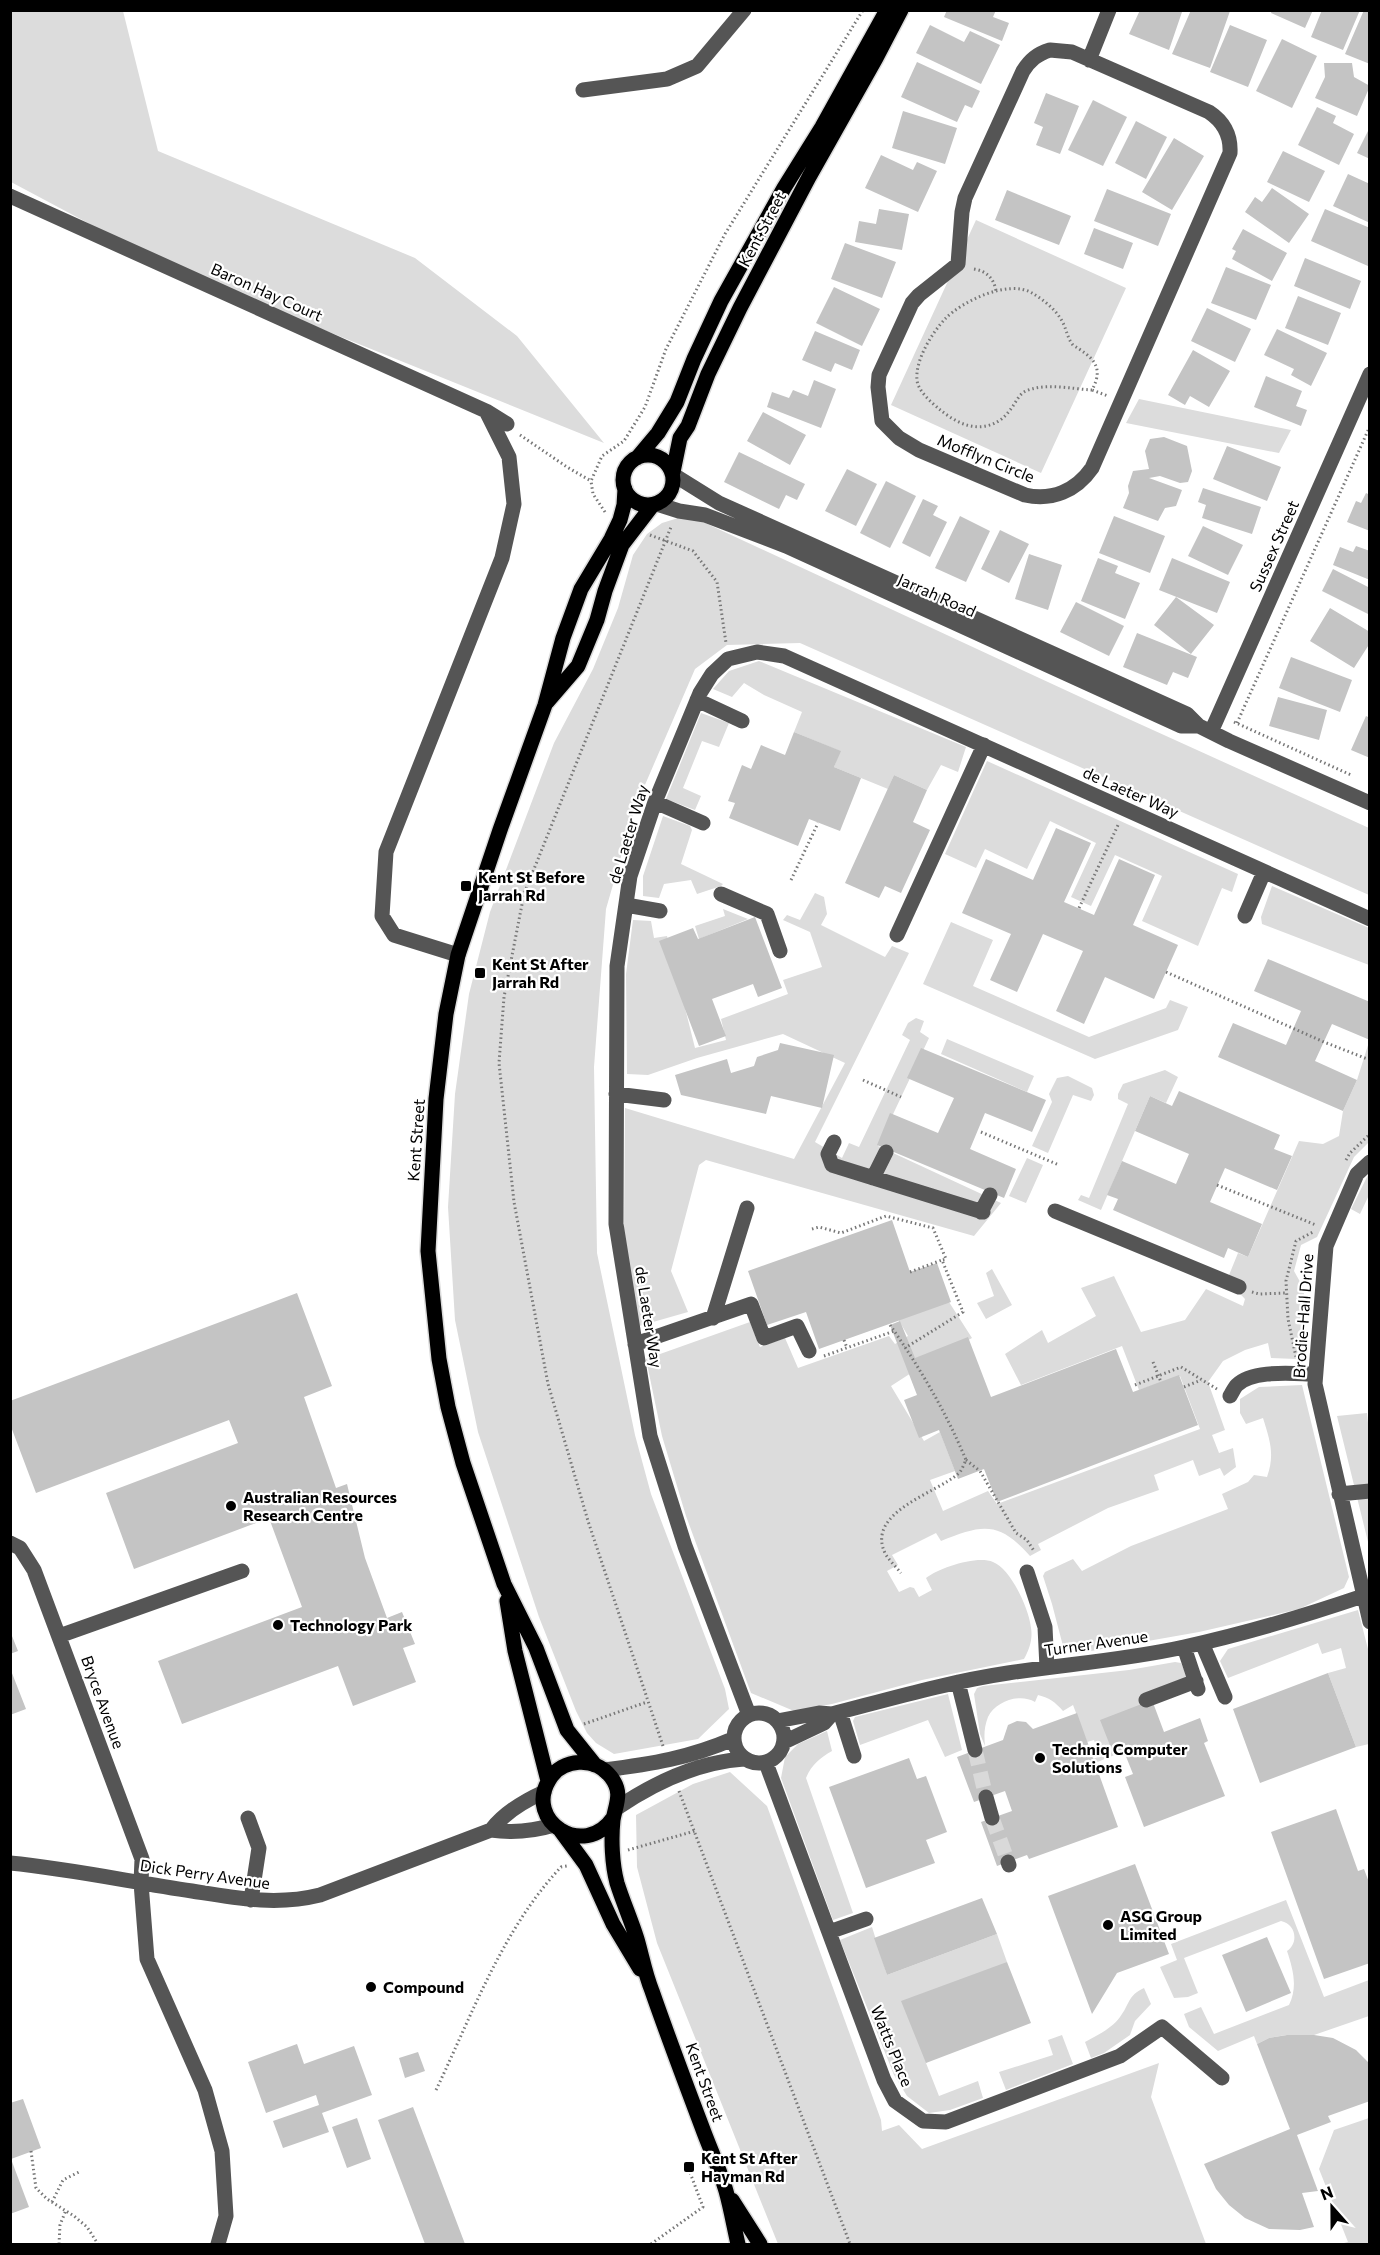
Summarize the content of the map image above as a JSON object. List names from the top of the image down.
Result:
{
  "streets": {
    "main road": ["Kent Street"],
    "street": [
      "Baron Hay Court",
      "Mofflyn Circle",
      "Sussex Street",
      "Jarrah Road",
      "de Laeter Way",
      "Brodie-Hall Drive",
      "Turner Avenue",
      "Bryce Avenue",
      "Dick Perry Avenue",
      "Watts Place"
    ]
  },
  "crossings": [
    ["Kent Street", "Jarrah Road"],
    ["Kent Street", "Dick Perry Avenue"],
    ["Sussex Street", "Jarrah Road"],
    ["de Laeter Way", "Turner Avenue"],
    ["de Laeter Way", "Watts Place"],
    ["Brodie-Hall Drive", "Turner Avenue"],
    ["Turner Avenue", "Watts Place"],
    ["Bryce Avenue", "Dick Perry Avenue"]
  ],
  "places": {
    "transit": ["Kent St Before Jarrah Rd", "Kent St After Jarrah Rd", "Kent St After Hayman Rd"],
    "other": [
      "Australian Resources Research Centre",
      "Technology Park",
      "Techniq Computer Solutions",
      "ASG Group Limited",
      "Compound"
    ]
  },
  "north": "top"
}
